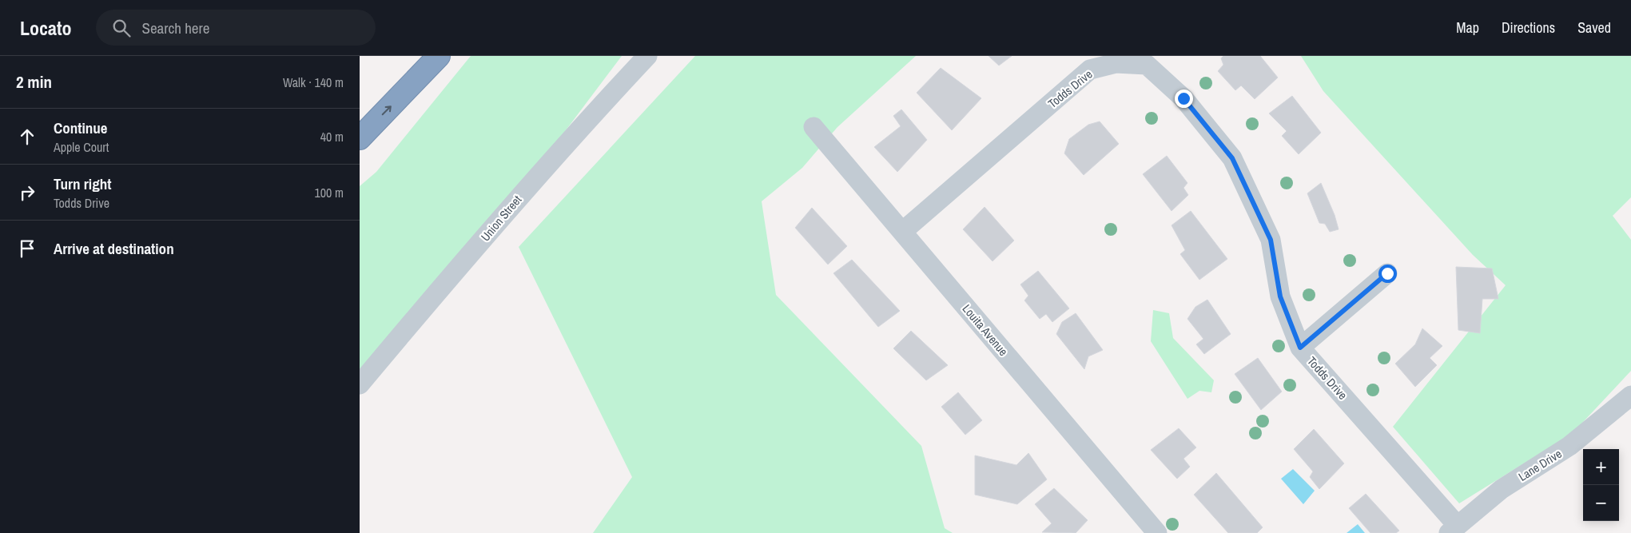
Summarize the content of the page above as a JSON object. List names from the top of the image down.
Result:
{
  "streets": {
    "street": [
      "Todds Drive",
      "Union Street",
      "Louita Avenue",
      "Lane Drive"
    ]
  },
  "crossings": [
    ["Todds Drive", "Louita Avenue"],
    ["Todds Drive", "Lane Drive"]
  ],
  "page": {
    "header": "Locato",
    "search": "Search here",
    "nav": ["Map", "Directions", "Saved"],
    "heading": ["2 min", "Walk · 140 m"],
    "list": [
      ["Continue", "Apple Court", "40 m"],
      ["Turn right", "Todds Drive", "100 m"],
      "Arrive at destination"
    ],
    "map_buttons": ["+", "−"]
  }
}
